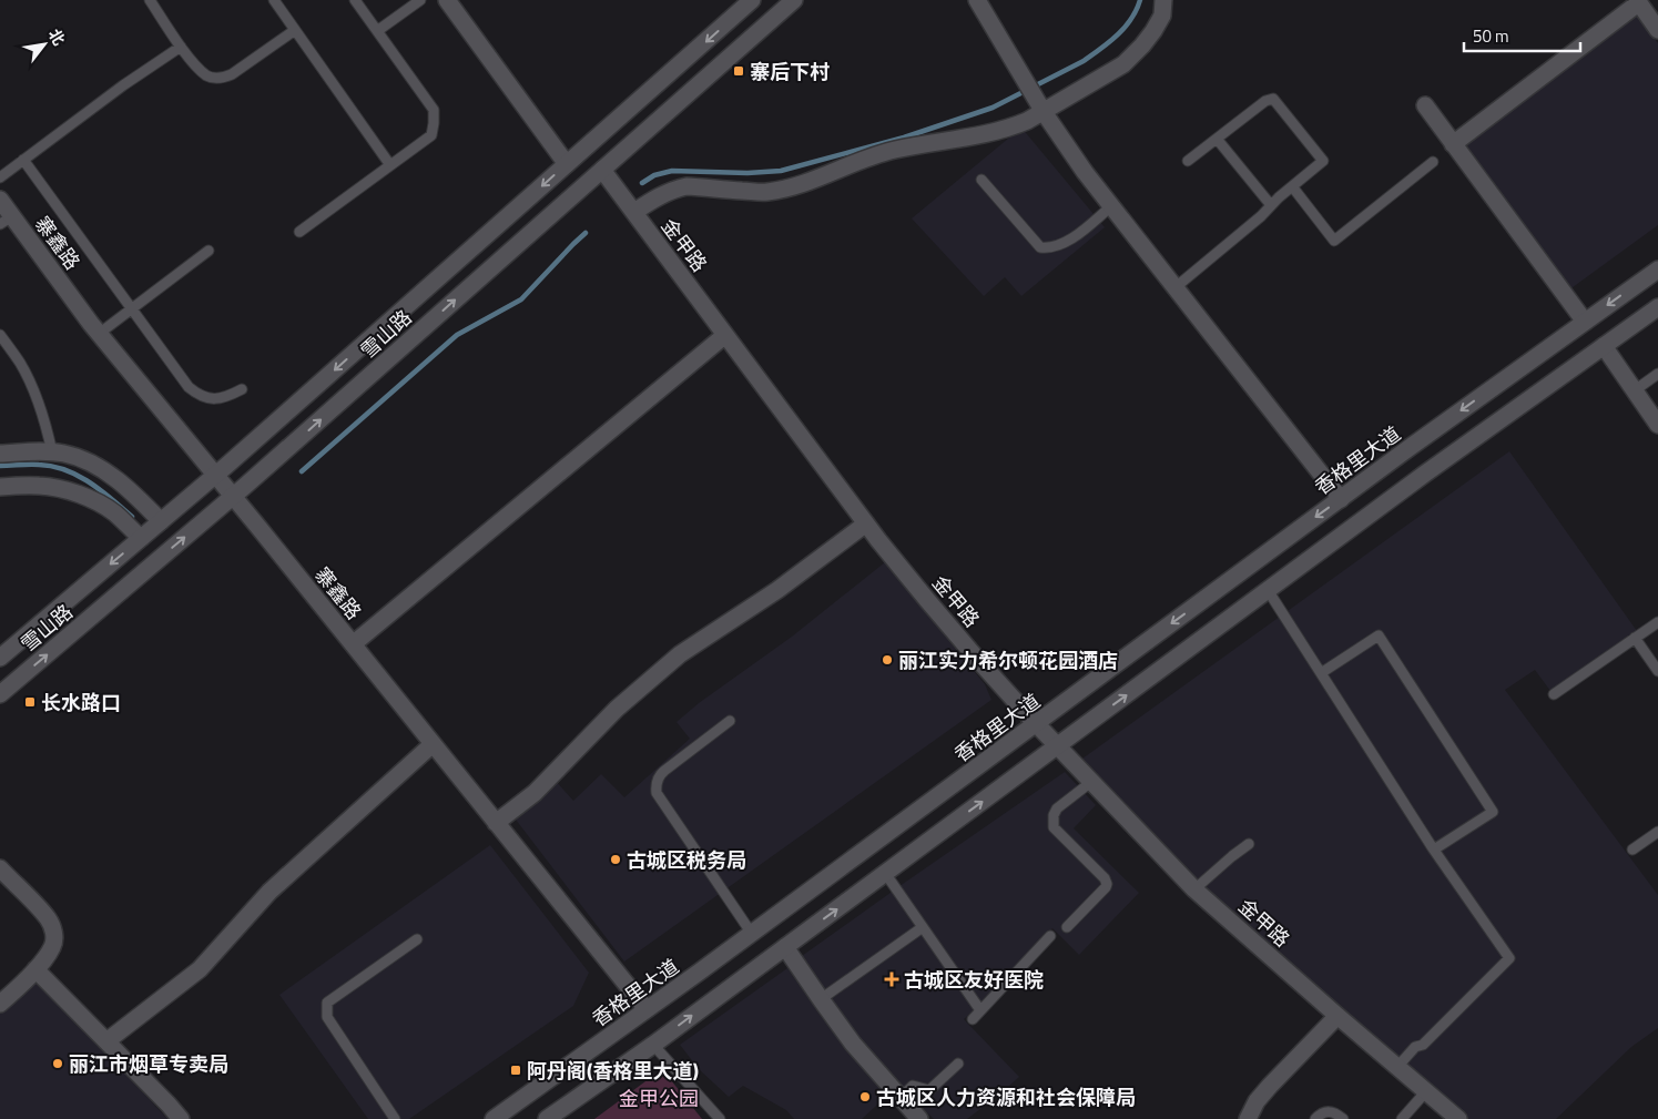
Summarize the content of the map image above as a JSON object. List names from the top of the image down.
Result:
{
  "streets": {
    "street": [
      "寨鑫路",
      "金甲路",
      "雪山路",
      "香格里大道"
    ]
  },
  "crossings": [
    ["寨鑫路", "雪山路"],
    ["寨鑫路", "香格里大道"],
    ["金甲路", "雪山路"],
    ["金甲路", "香格里大道"]
  ],
  "parks": ["金甲公园"],
  "places": {
    "transit": ["寨后下村", "长水路口", "阿丹阁(香格里大道)"],
    "other": [
      "丽江实力希尔顿花园酒店",
      "古城区税务局",
      "丽江市烟草专卖局",
      "古城区人力资源和社会保障局"
    ],
    "health": ["古城区友好医院"]
  },
  "scale_bar": "50 m",
  "north": "top right"
}
